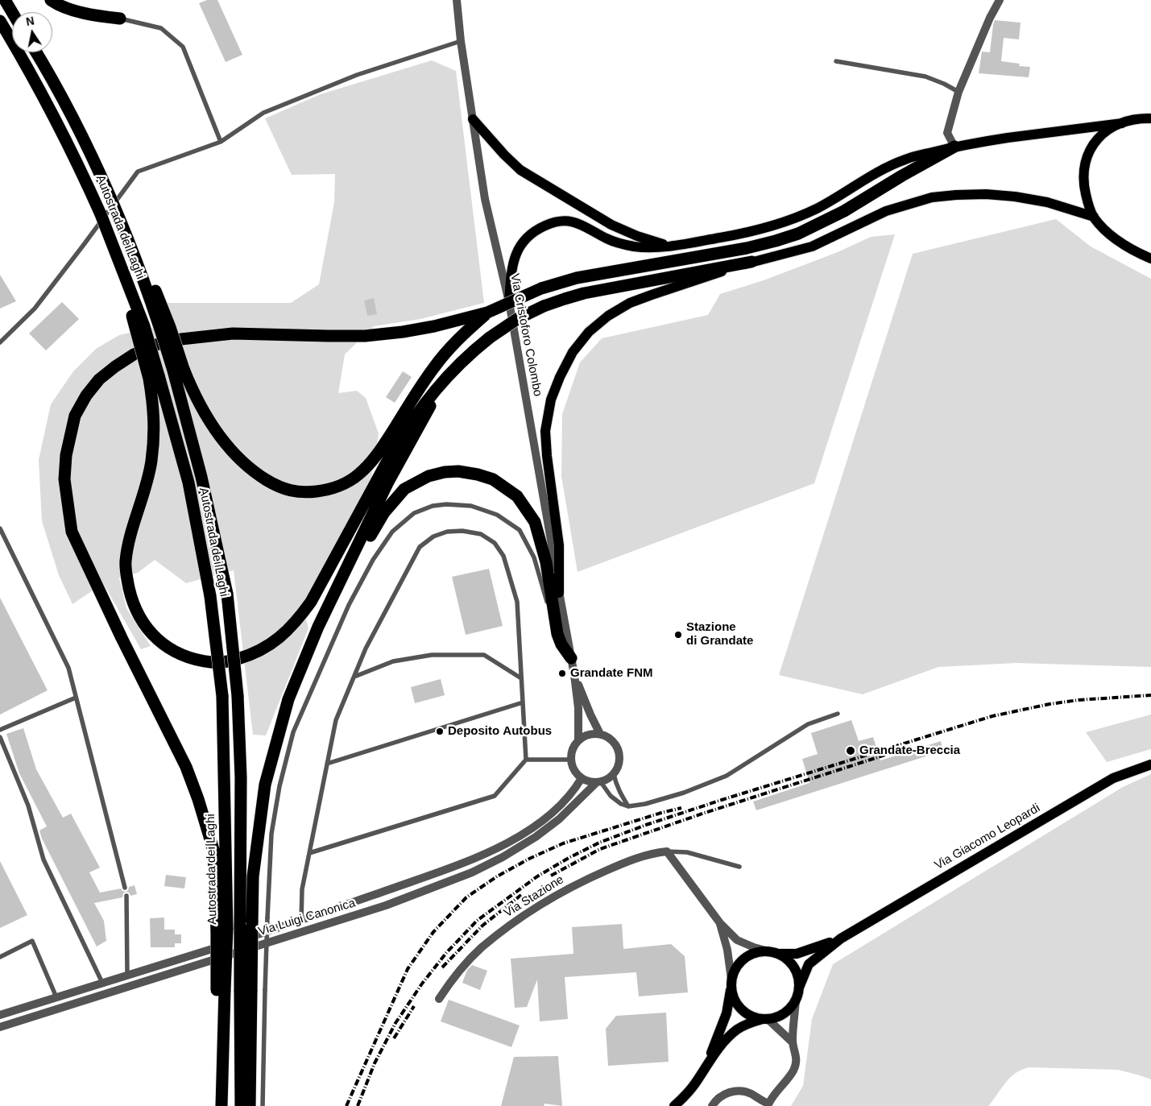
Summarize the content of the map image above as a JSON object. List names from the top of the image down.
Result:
{
  "streets": {
    "highway": ["Autostrada dei Laghi"],
    "main road": ["Via Giacomo Leopardi"],
    "street": ["Via Cristoforo Colombo", "Via Stazione", "Via Luigi Canonica"]
  },
  "crossings": [
    ["Via Cristoforo Colombo", "Via Luigi Canonica"]
  ],
  "places": [
    "Stazione di Grandate",
    "Grandate FNM",
    "Deposito Autobus",
    "Grandate-Breccia"
  ],
  "north": "top"
}
